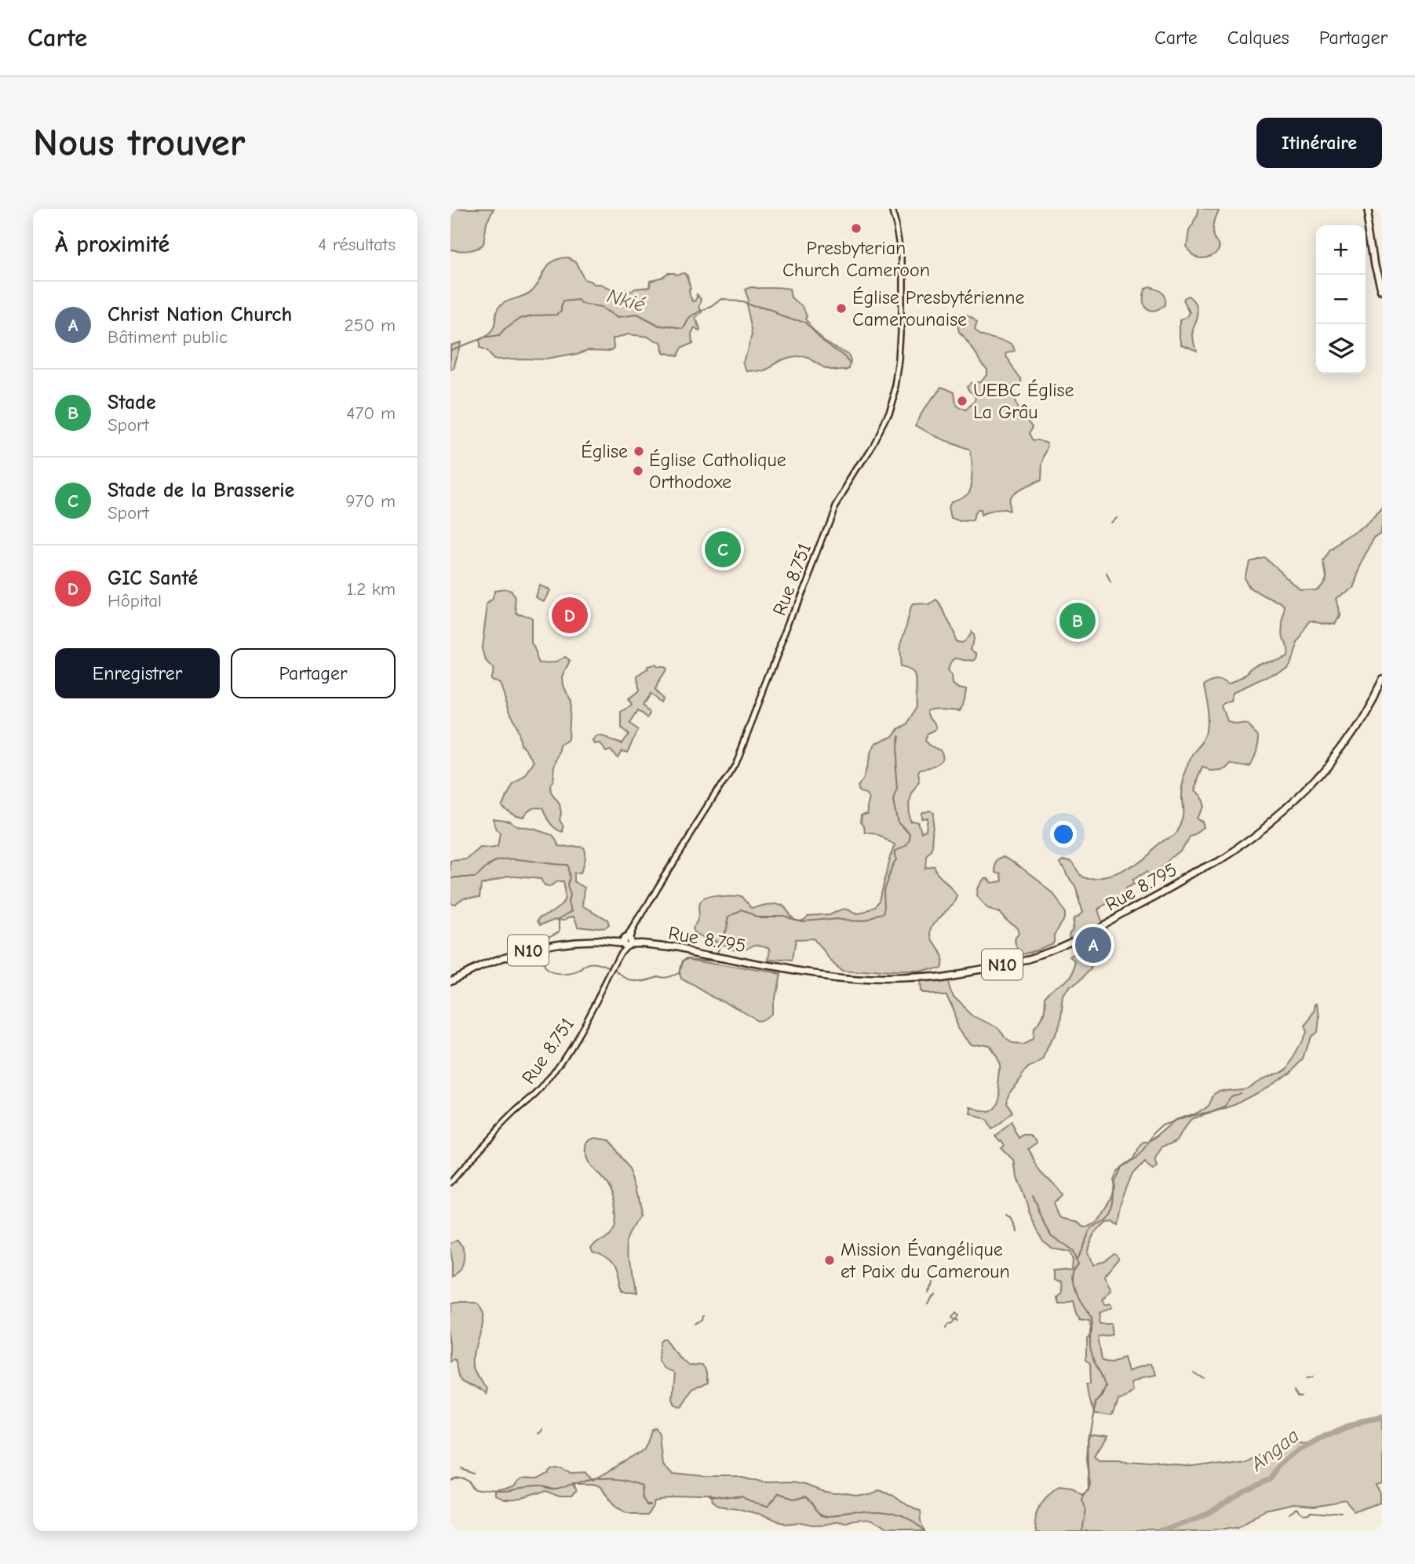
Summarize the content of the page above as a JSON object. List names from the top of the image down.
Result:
{
  "streets": {
    "highway": ["Rue 8.795", "N10"],
    "main road": ["Rue 8.751"]
  },
  "crossings": [
    ["Rue 8.751", "Rue 8.795"],
    ["Rue 8.751", "N10"],
    ["Rue 8.795", "N10"]
  ],
  "water": ["Nkié", "Angaa"],
  "places": [
    "Presbyterian Church Cameroon",
    "Église Presbytérienne Camerounaise",
    "UEBC Église La Grâu",
    "Église",
    "Église Catholique Orthodoxe",
    "Mission Évangélique et Paix du Cameroun"
  ],
  "page": {
    "header": "Carte",
    "nav": ["Carte", "Calques", "Partager"],
    "buttons": [
      "Itinéraire",
      ["Enregistrer", "Partager"]
    ],
    "title": "Nous trouver",
    "heading": ["À proximité", "4 résultats"],
    "map_buttons": ["+", "−"],
    "list": [
      {
        "mark": "A",
        "name": "Christ Nation Church",
        "note": "Bâtiment public",
        "value": "250 m"
      },
      {
        "mark": "B",
        "name": "Stade",
        "note": "Sport",
        "value": "470 m"
      },
      {
        "mark": "C",
        "name": "Stade de la Brasserie",
        "note": "Sport",
        "value": "970 m"
      },
      {
        "mark": "D",
        "name": "GIC Santé",
        "note": "Hôpital",
        "value": "1.2 km"
      }
    ],
    "pins": [
      "C",
      "D",
      "B",
      "A"
    ]
  }
}
